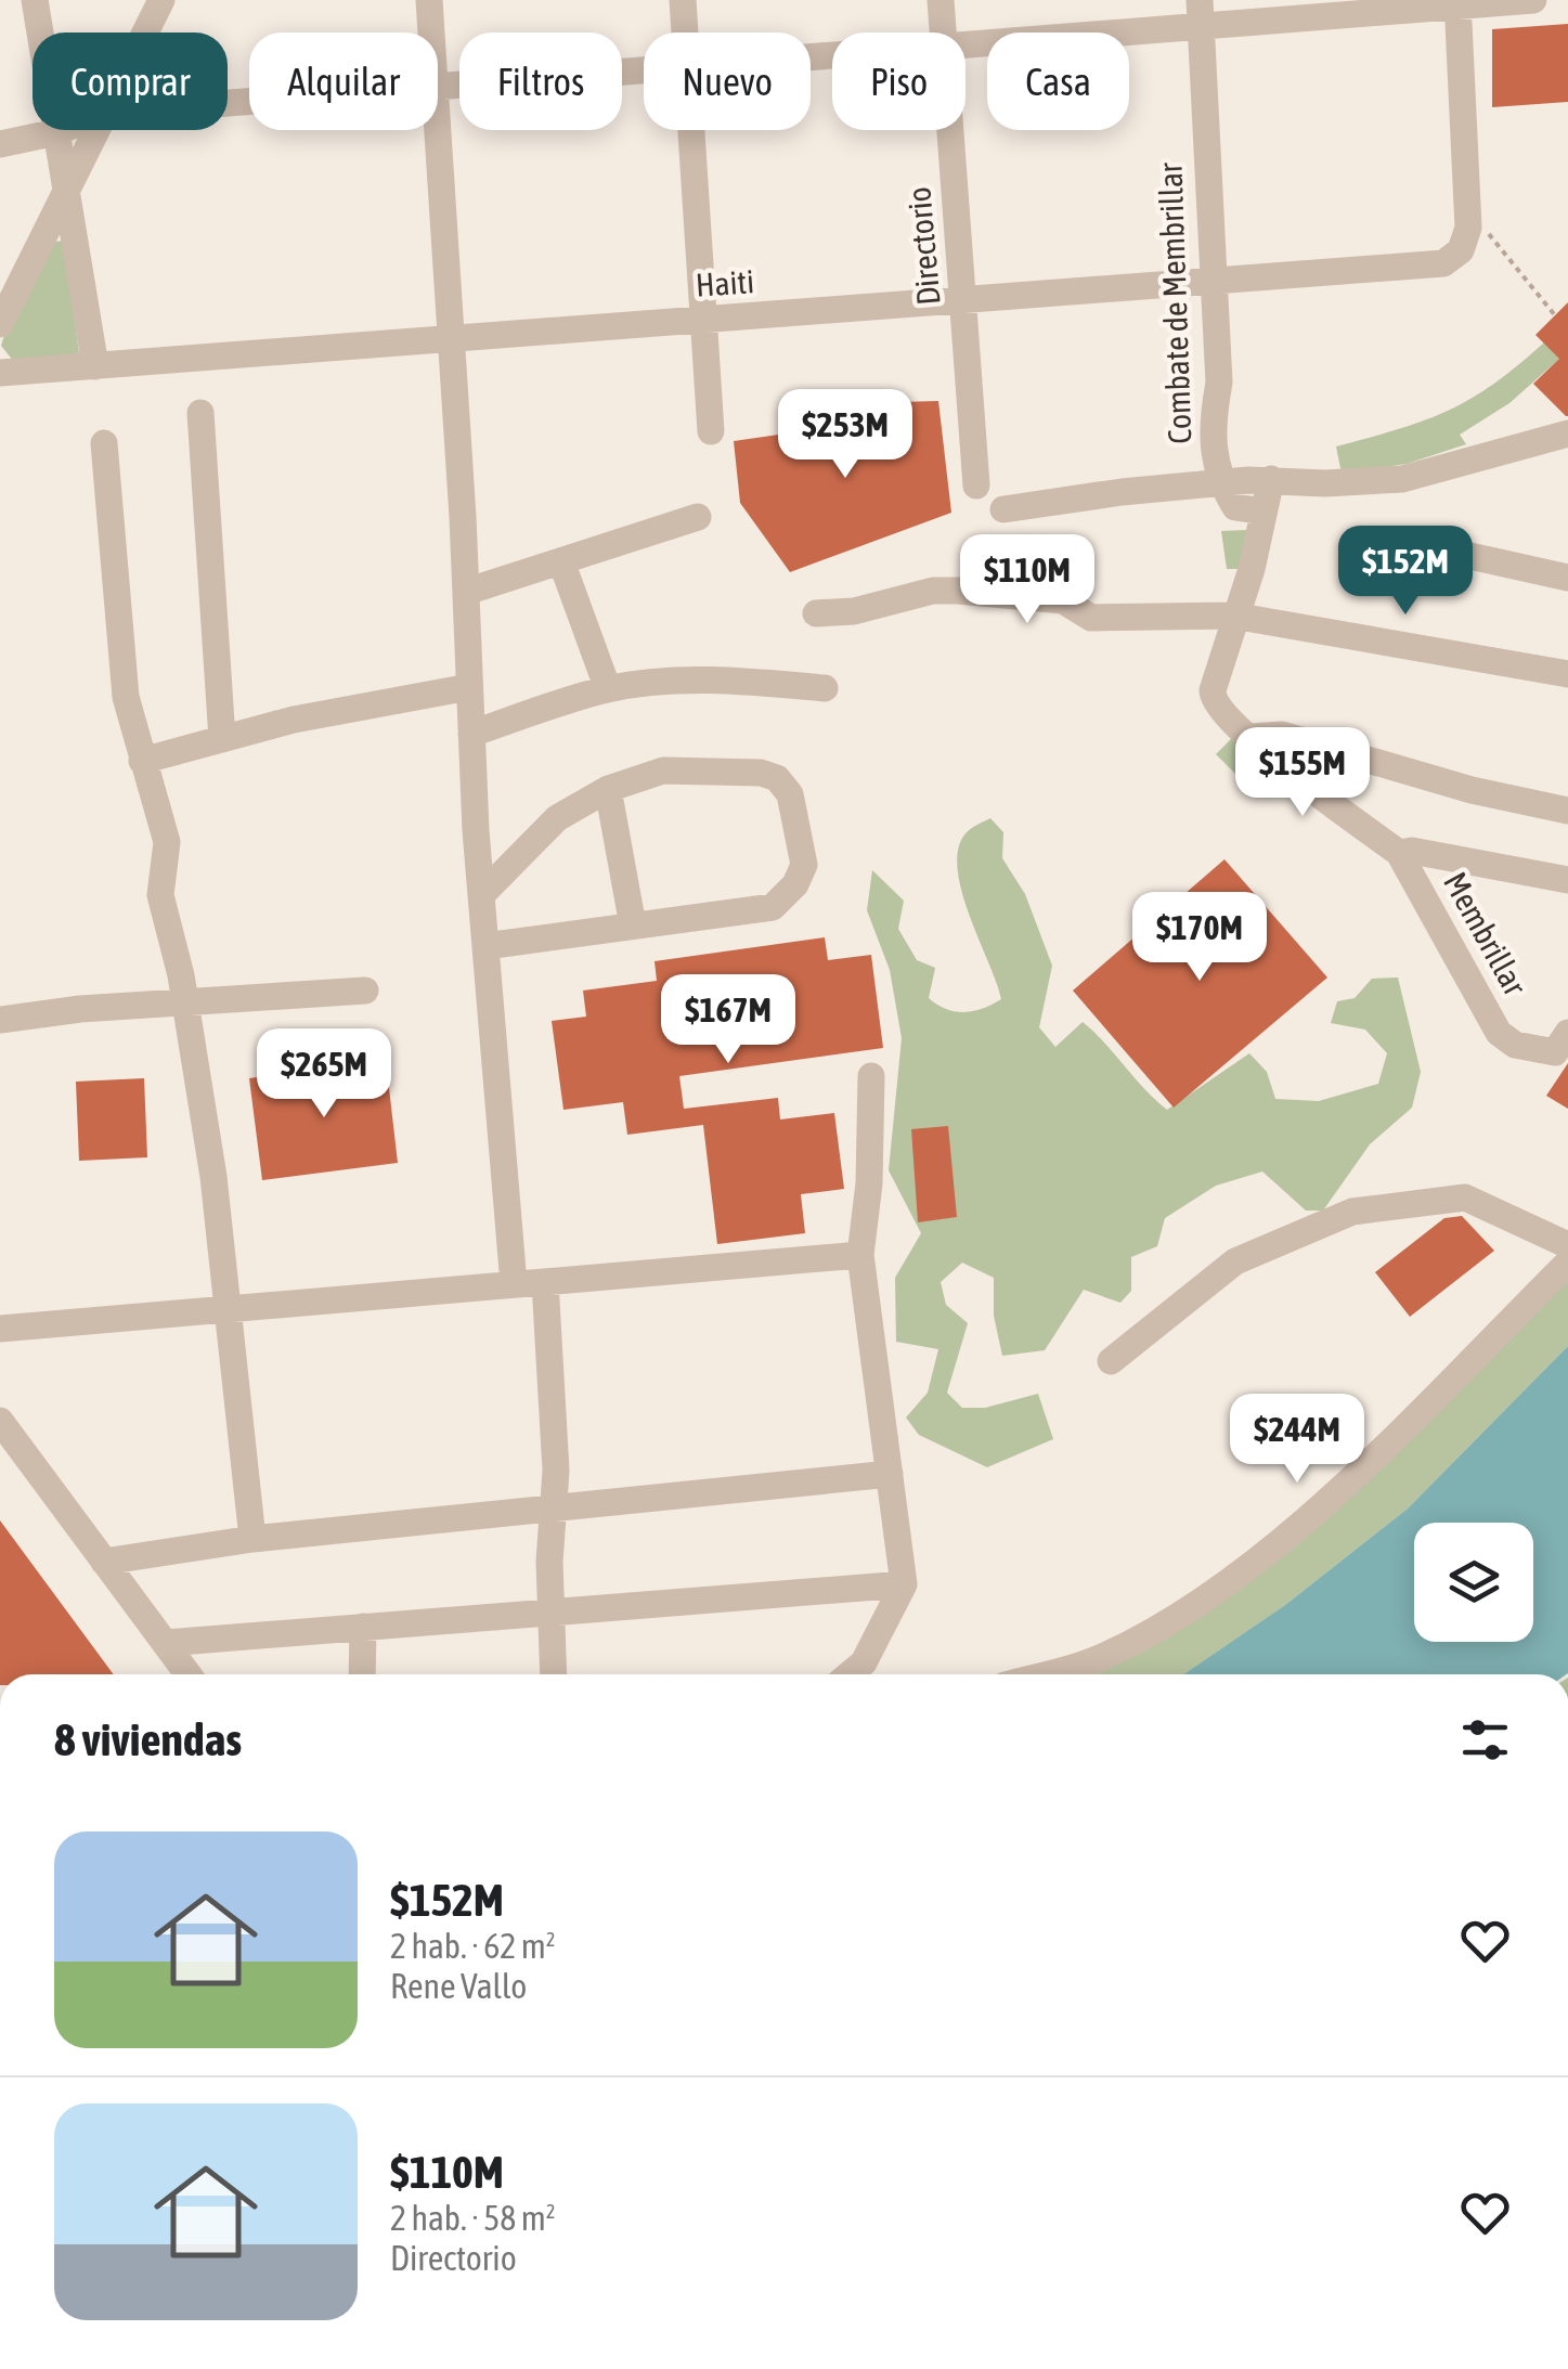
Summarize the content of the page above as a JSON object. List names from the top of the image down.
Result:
{
  "streets": {
    "street": [
      "Directorio",
      "Haiti",
      "Combate de Membrillar",
      "Membrillar"
    ]
  },
  "crossings": [
    ["Directorio", "Haiti"],
    ["Haiti", "Combate de Membrillar"]
  ],
  "page": {
    "chip": [
      "Comprar",
      "Alquilar",
      "Filtros",
      "Nuevo",
      "Piso",
      "Casa"
    ],
    "price": [
      "$253M",
      "$152M",
      "$110M",
      "$155M",
      "$170M",
      "$167M",
      "$265M",
      "$244M"
    ],
    "heading": "8 viviendas",
    "list": [
      {
        "name": "$152M",
        "note": "2 hab. · 62 m² · Rene Vallo"
      },
      {
        "name": "$110M",
        "note": "2 hab. · 58 m² · Directorio"
      }
    ]
  }
}
